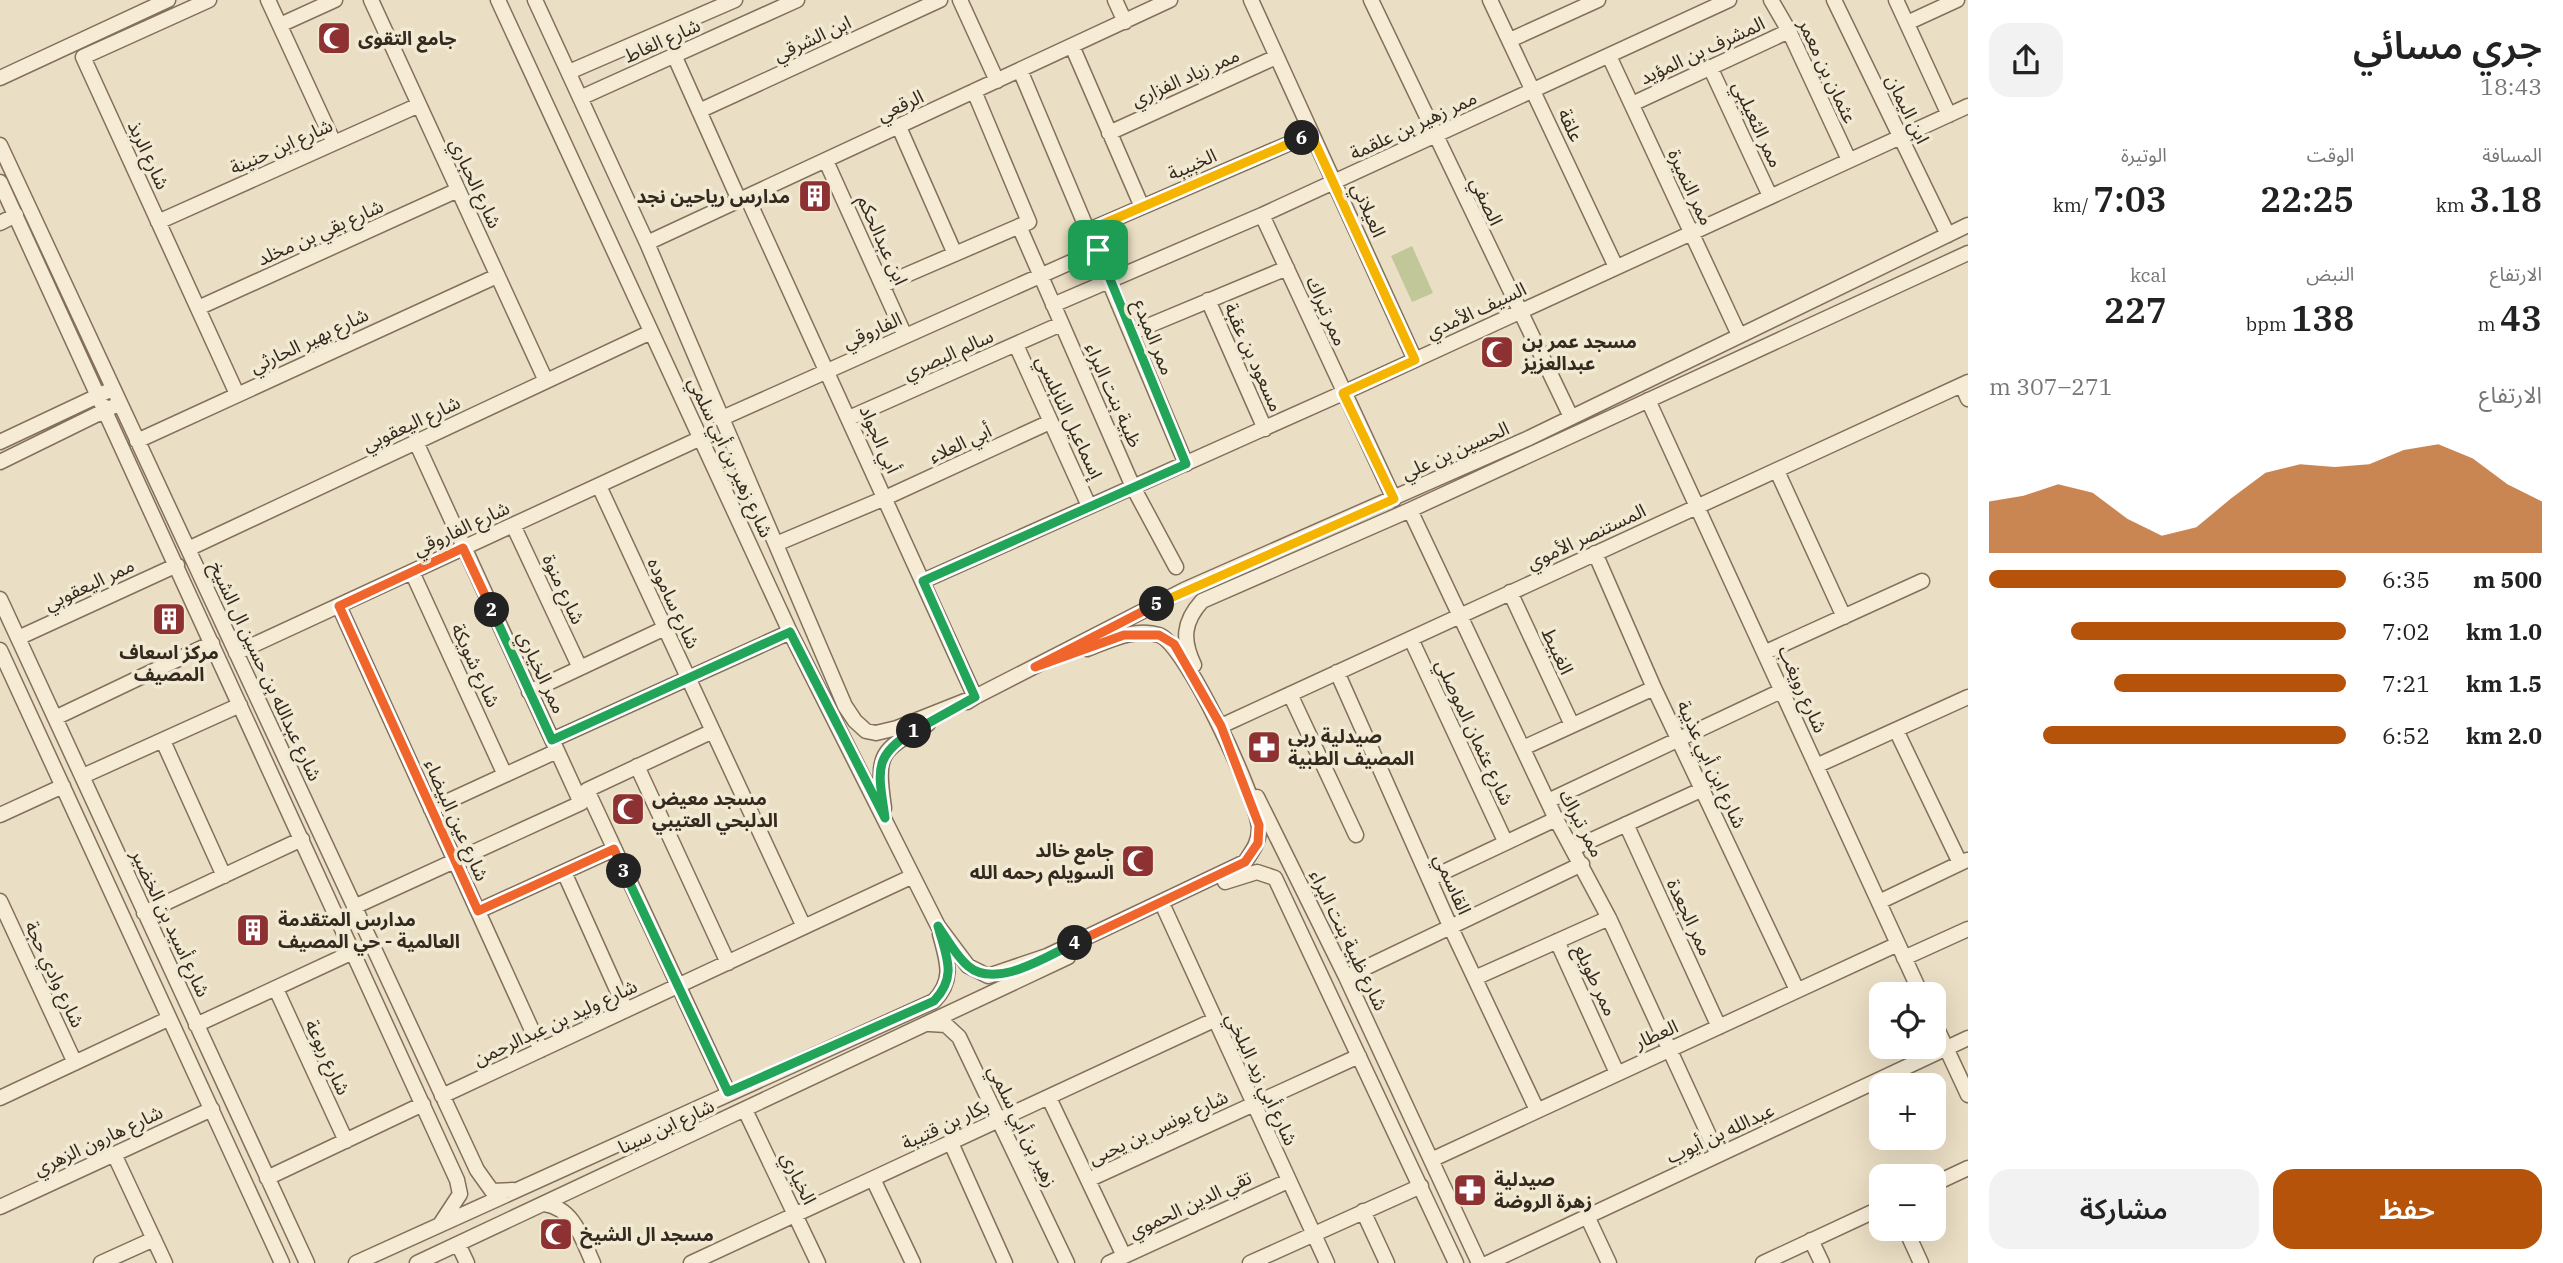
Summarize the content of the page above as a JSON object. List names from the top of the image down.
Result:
{
  "streets": {
    "street": [
      "ابن الشرقي",
      "شارع الغاط",
      "المشرف بن المؤيد",
      "عثمان بن معمر",
      "ممر زياد الفزاري",
      "الرقعي",
      "ابن اليمان",
      "ممر الثعيلبي",
      "ممر زهير بن علقمة",
      "علقة",
      "شارع ابن حنينة",
      "شارع الربذ",
      "الخبيبة",
      "شارع الحباري",
      "ممر النميرة",
      "الصفي",
      "العيلاني",
      "شارع بقي بن مخلد",
      "ابن عبدالحكم",
      "السيف الأمدي",
      "ممر تبراك",
      "الفاروقي",
      "ممر المبدع",
      "شارع بهير الحارثي",
      "سالم البصري",
      "مسعود بن عقبة",
      "ظبية بنت البراء",
      "إسماعيل النابلسي",
      "شارع اليعقوبي",
      "أبي الجواد",
      "أبي العلاء",
      "الحسين بن علي",
      "شارع زهير بن أبي سلمي",
      "شارع الفاروقي",
      "المستنصر الأموي",
      "ممر اليعقوبي",
      "شارع منوة",
      "شارع ساموده",
      "الغبيط",
      "شارع شويكة",
      "شارع عبدالله بن حسين ال الشيخ",
      "ممر الخياري",
      "شارع رويغب",
      "شارع عثمان الموصلي",
      "شارع ابن أبي عذيبة",
      "شارع عين البيضاء",
      "القاسمي",
      "ممر الجعدة",
      "شارع أسيد بن الخضير",
      "شارع ظبية بنت البراء",
      "شارع وادي حجة",
      "ممر طويلع",
      "شارع وليد بن عبدالرحمن",
      "العطار",
      "شارع ربوعة",
      "شارع أبي زيد البلخي",
      "بكار بن قتيبة",
      "شارع ابن سينا",
      "زهير بن أبي سلمي",
      "شارع يونس بن يحىى",
      "عبدالله بن أيوب",
      "شارع هارون الزهري",
      "الخياري",
      "تقي الدين الحموي"
    ]
  },
  "crossings": [
    ["ابن الشرقي", "أبي الجواد"],
    ["شارع الغاط", "أبي الجواد"],
    ["شارع الغاط", "شارع زهير بن أبي سلمي"],
    ["المشرف بن المؤيد", "عثمان بن معمر"],
    ["المشرف بن المؤيد", "ممر الثعيلبي"],
    ["المشرف بن المؤيد", "ممر النميرة"],
    ["عثمان بن معمر", "السيف الأمدي"],
    ["ممر زياد الفزاري", "العيلاني"],
    ["الرقعي", "ابن عبدالحكم"],
    ["الرقعي", "ممر المبدع"],
    ["الرقعي", "أبي الجواد"],
    ["الرقعي", "شارع زهير بن أبي سلمي"],
    ["ابن اليمان", "السيف الأمدي"],
    ["ابن اليمان", "الحسين بن علي"],
    ["ممر الثعيلبي", "السيف الأمدي"],
    ["ممر زهير بن علقمة", "علقة"],
    ["ممر زهير بن علقمة", "ممر النميرة"],
    ["ممر زهير بن علقمة", "الصفي"],
    ["ممر زهير بن علقمة", "العيلاني"],
    ["ممر زهير بن علقمة", "ممر تبراك"],
    ["ممر زهير بن علقمة", "ممر المبدع"],
    ["ممر زهير بن علقمة", "ظبية بنت البراء"],
    ["علقة", "السيف الأمدي"],
    ["شارع ابن حنينة", "شارع الربذ"],
    ["شارع ابن حنينة", "شارع الحباري"],
    ["شارع الربذ", "شارع بقي بن مخلد"],
    ["شارع الربذ", "شارع بهير الحارثي"],
    ["الخبيبة", "العيلاني"],
    ["الخبيبة", "ممر المبدع"],
    ["شارع الحباري", "شارع بقي بن مخلد"],
    ["شارع الحباري", "شارع بهير الحارثي"],
    ["شارع الحباري", "شارع اليعقوبي"],
    ["ممر النميرة", "السيف الأمدي"],
    ["ممر النميرة", "الحسين بن علي"],
    ["الصفي", "السيف الأمدي"],
    ["الصفي", "الحسين بن علي"],
    ["العيلاني", "السيف الأمدي"],
    ["ابن عبدالحكم", "الفاروقي"],
    ["السيف الأمدي", "ممر تبراك"],
    ["السيف الأمدي", "ممر المبدع"],
    ["السيف الأمدي", "مسعود بن عقبة"],
    ["السيف الأمدي", "ظبية بنت البراء"],
    ["السيف الأمدي", "إسماعيل النابلسي"],
    ["السيف الأمدي", "أبي الجواد"],
    ["ممر تبراك", "الحسين بن علي"],
    ["ممر تبراك", "المستنصر الأموي"],
    ["ممر تبراك", "العطار"],
    ["ممر تبراك", "عبدالله بن أيوب"],
    ["الفاروقي", "ممر المبدع"],
    ["الفاروقي", "ظبية بنت البراء"],
    ["الفاروقي", "أبي الجواد"],
    ["الفاروقي", "شارع زهير بن أبي سلمي"],
    ["شارع بهير الحارثي", "شارع عبدالله بن حسين ال الشيخ"],
    ["سالم البصري", "ظبية بنت البراء"],
    ["سالم البصري", "إسماعيل النابلسي"],
    ["سالم البصري", "أبي الجواد"],
    ["إسماعيل النابلسي", "أبي العلاء"],
    ["شارع اليعقوبي", "شارع زهير بن أبي سلمي"],
    ["شارع اليعقوبي", "شارع عبدالله بن حسين ال الشيخ"],
    ["شارع اليعقوبي", "ممر الخياري"],
    ["أبي الجواد", "أبي العلاء"],
    ["أبي الجواد", "الحسين بن علي"],
    ["أبي العلاء", "شارع زهير بن أبي سلمي"],
    ["الحسين بن علي", "شارع زهير بن أبي سلمي"],
    ["الحسين بن علي", "شارع رويغب"],
    ["الحسين بن علي", "شارع ظبية بنت البراء"],
    ["شارع زهير بن أبي سلمي", "شارع الفاروقي"],
    ["شارع زهير بن أبي سلمي", "شارع وليد بن عبدالرحمن"],
    ["شارع زهير بن أبي سلمي", "شارع ابن سينا"],
    ["شارع الفاروقي", "شارع منوة"],
    ["شارع الفاروقي", "شارع ساموده"],
    ["شارع الفاروقي", "شارع شويكة"],
    ["شارع الفاروقي", "شارع عبدالله بن حسين ال الشيخ"],
    ["شارع الفاروقي", "ممر الخياري"],
    ["شارع الفاروقي", "شارع عين البيضاء"],
    ["المستنصر الأموي", "الغبيط"],
    ["المستنصر الأموي", "شارع رويغب"],
    ["المستنصر الأموي", "شارع عثمان الموصلي"],
    ["المستنصر الأموي", "شارع ابن أبي عذيبة"],
    ["المستنصر الأموي", "القاسمي"],
    ["المستنصر الأموي", "شارع ظبية بنت البراء"],
    ["ممر اليعقوبي", "شارع عبدالله بن حسين ال الشيخ"],
    ["ممر اليعقوبي", "شارع أسيد بن الخضير"],
    ["شارع ساموده", "شارع وليد بن عبدالرحمن"],
    ["شارع عبدالله بن حسين ال الشيخ", "شارع وليد بن عبدالرحمن"],
    ["شارع عبدالله بن حسين ال الشيخ", "شارع ابن سينا"],
    ["ممر الخياري", "شارع وليد بن عبدالرحمن"],
    ["ممر الخياري", "شارع ابن سينا"],
    ["شارع رويغب", "العطار"],
    ["شارع ابن أبي عذيبة", "العطار"],
    ["شارع عين البيضاء", "شارع وليد بن عبدالرحمن"],
    ["القاسمي", "العطار"],
    ["ممر الجعدة", "العطار"],
    ["شارع ظبية بنت البراء", "العطار"],
    ["شارع ظبية بنت البراء", "شارع ابن سينا"],
    ["شارع ظبية بنت البراء", "شارع يونس بن يحىى"],
    ["ممر طويلع", "العطار"],
    ["شارع أبي زيد البلخي", "بكار بن قتيبة"],
    ["شارع أبي زيد البلخي", "شارع ابن سينا"],
    ["شارع أبي زيد البلخي", "شارع يونس بن يحىى"],
    ["شارع أبي زيد البلخي", "تقي الدين الحموي"],
    ["بكار بن قتيبة", "زهير بن أبي سلمي"],
    ["بكار بن قتيبة", "الخياري"],
    ["شارع ابن سينا", "زهير بن أبي سلمي"],
    ["شارع ابن سينا", "الخياري"]
  ],
  "places": {
    "mosque": [
      "جامع التقوى",
      "مسجد عمر بن عبدالعزيز",
      "مسجد معيض الدلبحي العتيبي",
      "جامع خالد السويلم رحمه الله",
      "مسجد ال الشيخ"
    ],
    "building": ["مدارس رياحين نجد", "مركز اسعاف المصيف", "مدارس المتقدمة العالمية - حي المصيف"],
    "pharmacy": ["صيدلية ربى المصيف الطبية", "صيدلية زهرة الروضة"]
  },
  "page": {
    "heading": ["جري مسائي", "18:43"],
    "stats": [
      ["المسافة", "3.18 km"],
      ["الوقت", "22:25"],
      ["الوتيرة", "7:03 /km"],
      ["الارتفاع", "43 m"],
      ["النبض", "138 bpm"],
      ["kcal", "227"]
    ],
    "pins": [
      "6",
      "5",
      "2",
      "1",
      "3",
      "4"
    ],
    "chart": ["الارتفاع", "271–307 m"],
    "list": [
      {
        "name": "500 m",
        "note": "6:35"
      },
      {
        "name": "1.0 km",
        "note": "7:02"
      },
      {
        "name": "1.5 km",
        "note": "7:21"
      },
      {
        "name": "2.0 km",
        "note": "6:52"
      }
    ],
    "map_buttons": ["+", "−"],
    "buttons": ["حفظ", "مشاركة"]
  }
}
